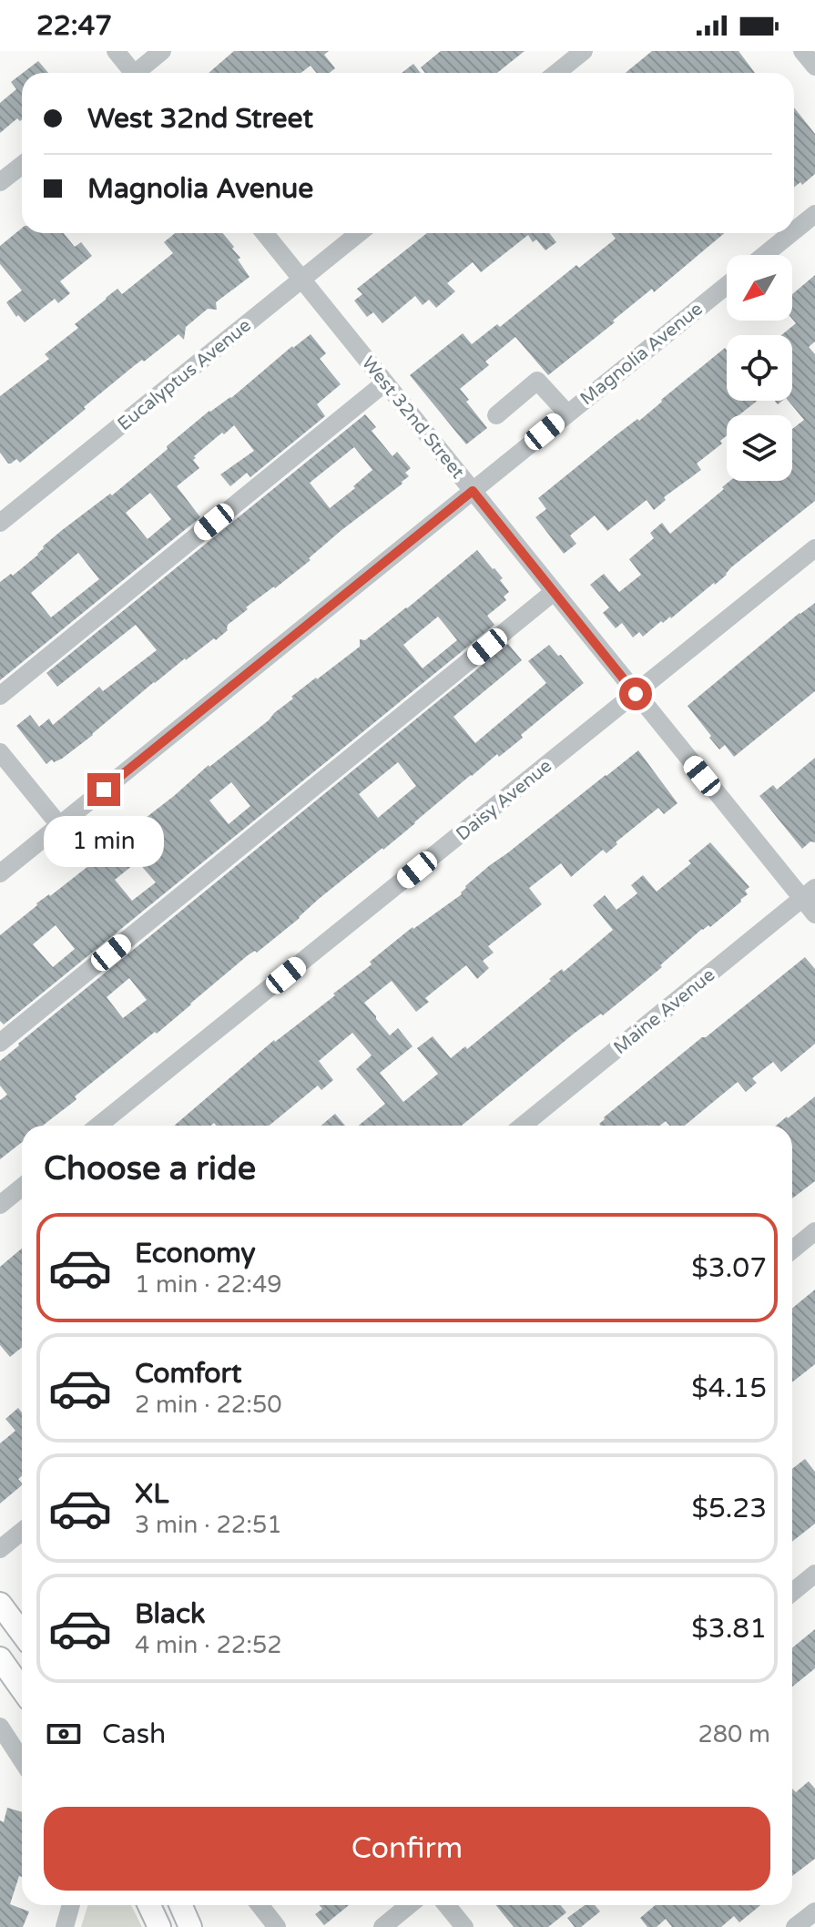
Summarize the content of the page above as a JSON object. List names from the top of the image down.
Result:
{
  "streets": {
    "street": [
      "Magnolia Avenue",
      "Eucalyptus Avenue",
      "West 32nd Street",
      "Daisy Avenue",
      "Maine Avenue"
    ]
  },
  "crossings": [
    ["Magnolia Avenue", "West 32nd Street"],
    ["Eucalyptus Avenue", "West 32nd Street"],
    ["West 32nd Street", "Daisy Avenue"],
    ["West 32nd Street", "Maine Avenue"]
  ],
  "north": "bottom left",
  "page": {
    "status": "22:47",
    "banner": ["West 32nd Street", "Magnolia Avenue"],
    "bubble": "1 min",
    "heading": "Choose a ride",
    "list": [
      {
        "name": "Economy",
        "note": "1 min · 22:49",
        "value": "$3.07"
      },
      {
        "name": "Comfort",
        "note": "2 min · 22:50",
        "value": "$4.15"
      },
      {
        "name": "XL",
        "note": "3 min · 22:51",
        "value": "$5.23"
      },
      {
        "name": "Black",
        "note": "4 min · 22:52",
        "value": "$3.81"
      }
    ],
    "pay": ["Cash", "280 m"],
    "buttons": "Confirm"
  }
}
